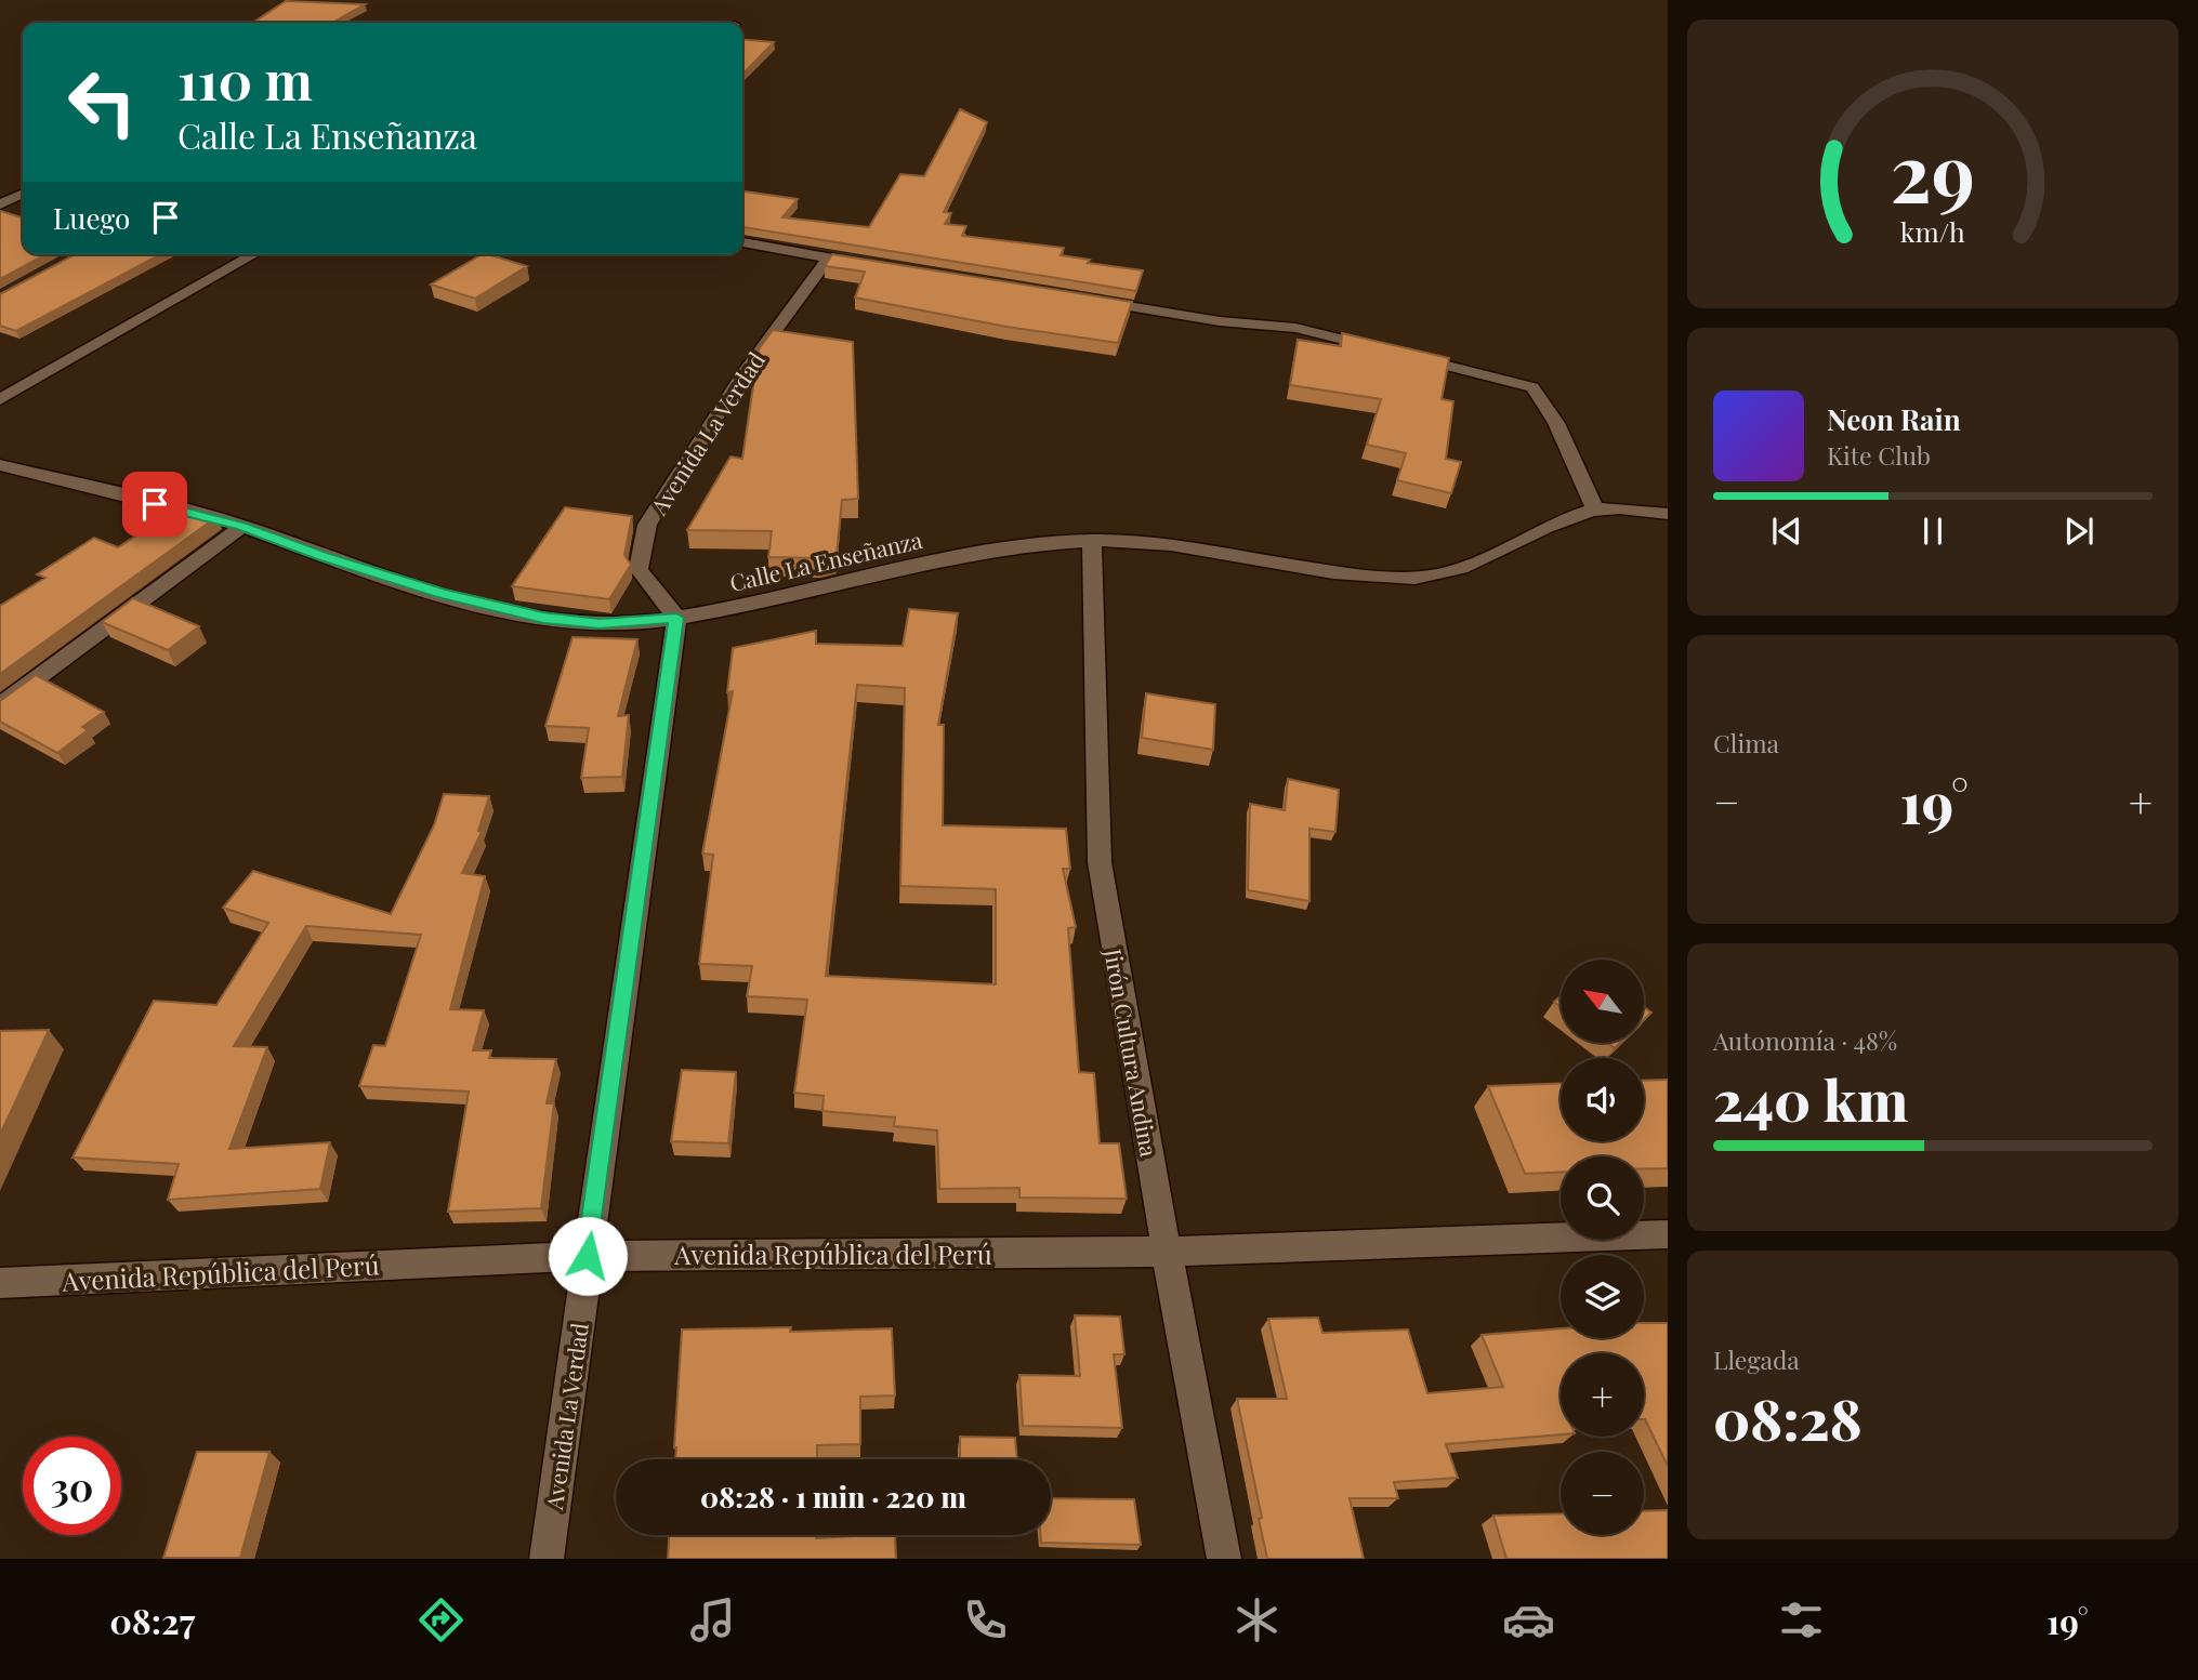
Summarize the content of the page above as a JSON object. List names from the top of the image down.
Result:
{
  "streets": {
    "street": [
      "Avenida La Verdad",
      "Calle La Enseñanza",
      "Jirón Cultura Andina",
      "Avenida República del Perú"
    ]
  },
  "crossings": [
    ["Avenida La Verdad", "Calle La Enseñanza"],
    ["Avenida La Verdad", "Avenida República del Perú"],
    ["Calle La Enseñanza", "Jirón Cultura Andina"],
    ["Jirón Cultura Andina", "Avenida República del Perú"]
  ],
  "north": "top left",
  "page": {
    "turn": ["110 m", "Calle La Enseñanza"],
    "then": "Luego",
    "song": ["Neon Rain", "Kite Club"],
    "tile": [
      "Clima",
      ["Autonomía · 48%", "240 km"],
      ["Llegada", "08:28"]
    ],
    "heat": ["−", "19°", "+"],
    "map_buttons": ["+", "−"],
    "limit": "30",
    "trip": "08:28 · 1 min · 220 m",
    "tabs": ["08:27", "19°"],
    "gauge": ["29", "km/h"]
  }
}
